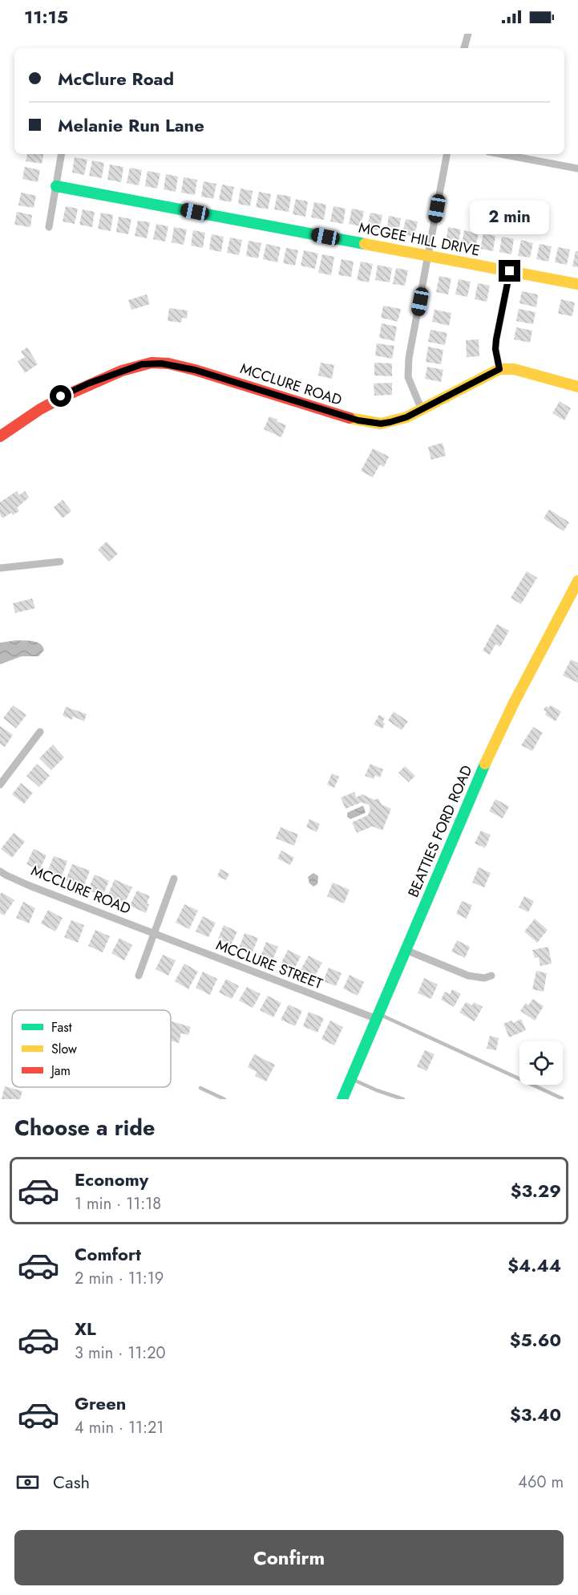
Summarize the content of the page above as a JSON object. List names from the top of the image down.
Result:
{
  "streets": {
    "street": [
      "MCGEE HILL DRIVE",
      "MCCLURE ROAD",
      "BEATTIES FORD ROAD",
      "MCCLURE STREET"
    ]
  },
  "crossings": [
    ["MCCLURE ROAD", "MCCLURE STREET"],
    ["BEATTIES FORD ROAD", "MCCLURE STREET"]
  ],
  "legend": ["Fast", "Slow", "Jam"],
  "page": {
    "status": "11:15",
    "banner": ["McClure Road", "Melanie Run Lane"],
    "bubble": "2 min",
    "heading": "Choose a ride",
    "list": [
      {
        "name": "Economy",
        "note": "1 min · 11:18",
        "value": "$3.29"
      },
      {
        "name": "Comfort",
        "note": "2 min · 11:19",
        "value": "$4.44"
      },
      {
        "name": "XL",
        "note": "3 min · 11:20",
        "value": "$5.60"
      },
      {
        "name": "Green",
        "note": "4 min · 11:21",
        "value": "$3.40"
      }
    ],
    "pay": ["Cash", "460 m"],
    "buttons": "Confirm"
  }
}
